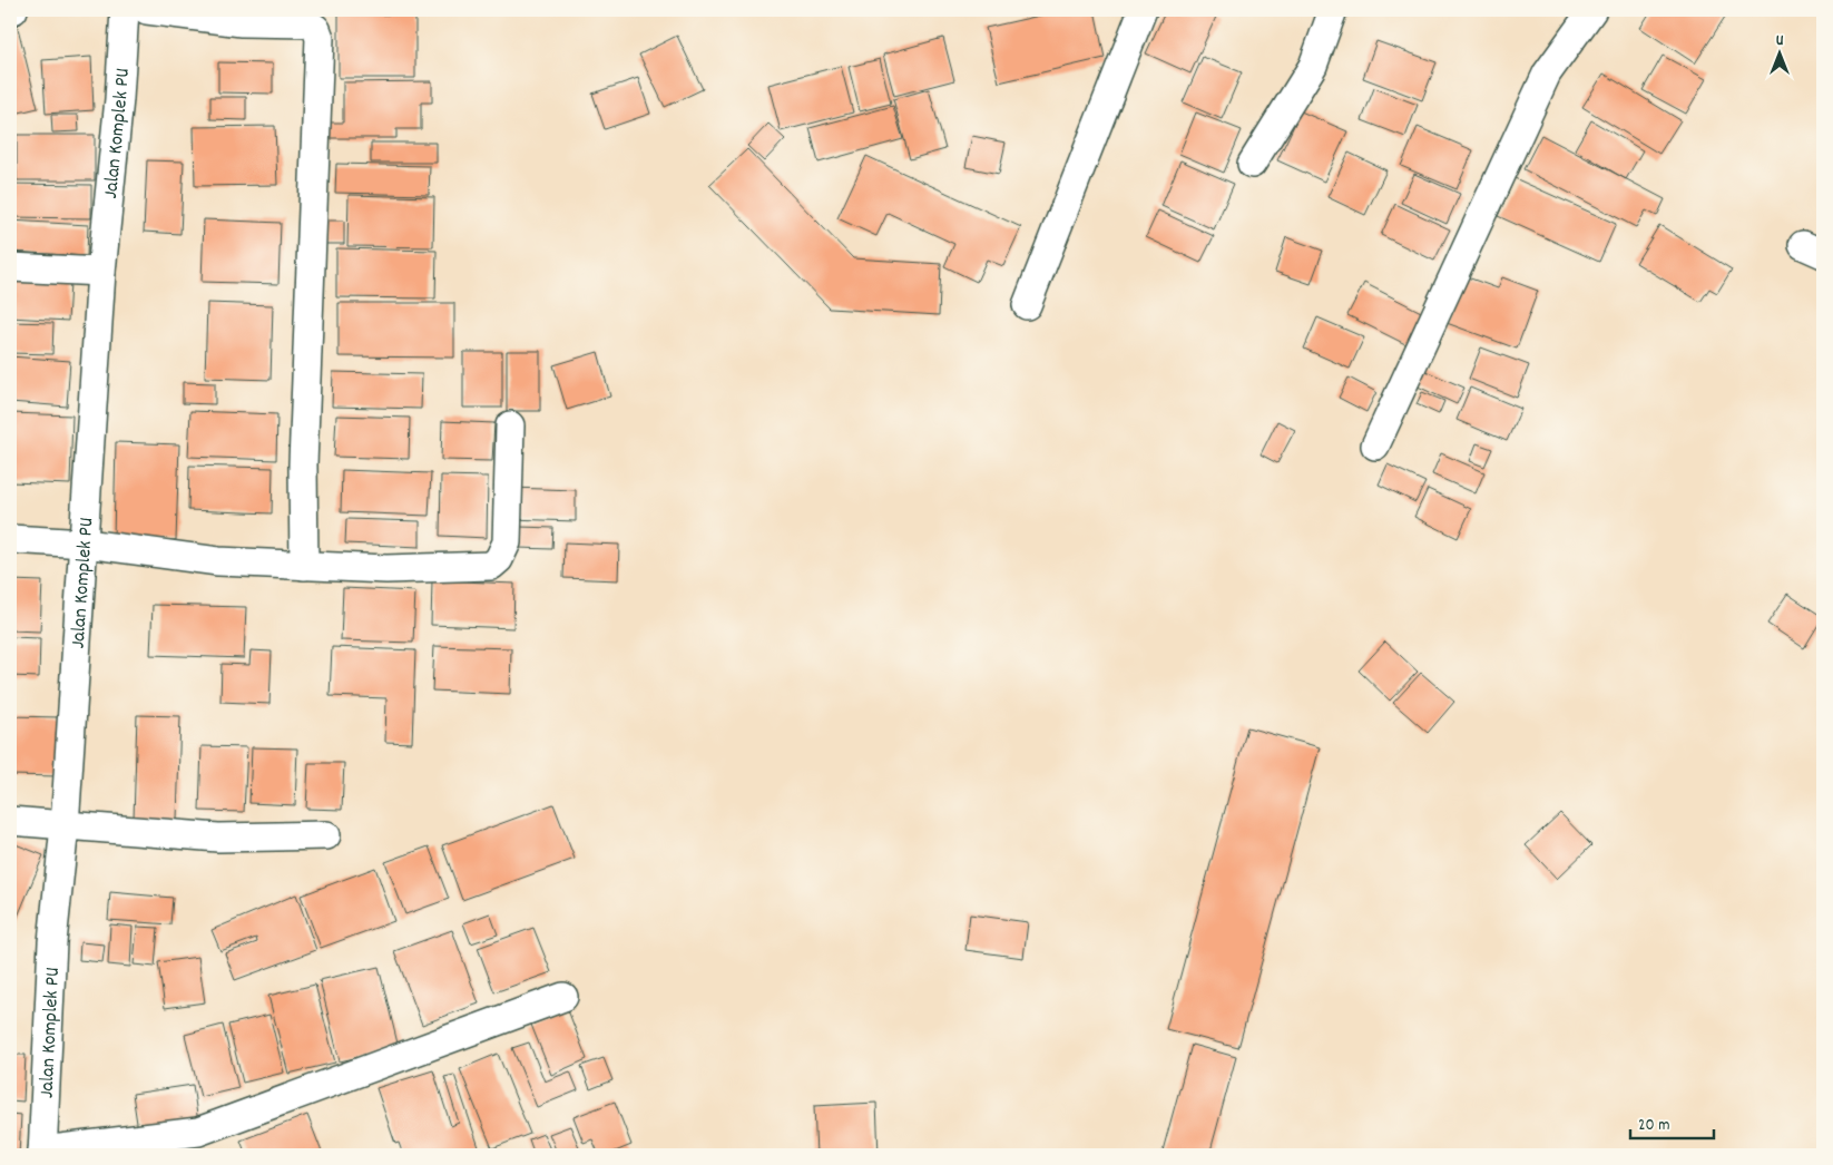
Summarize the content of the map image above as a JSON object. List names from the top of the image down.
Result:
{
  "streets": {
    "street": ["Jalan Komplek PU"]
  },
  "scale_bar": "20 m",
  "north": "top"
}
